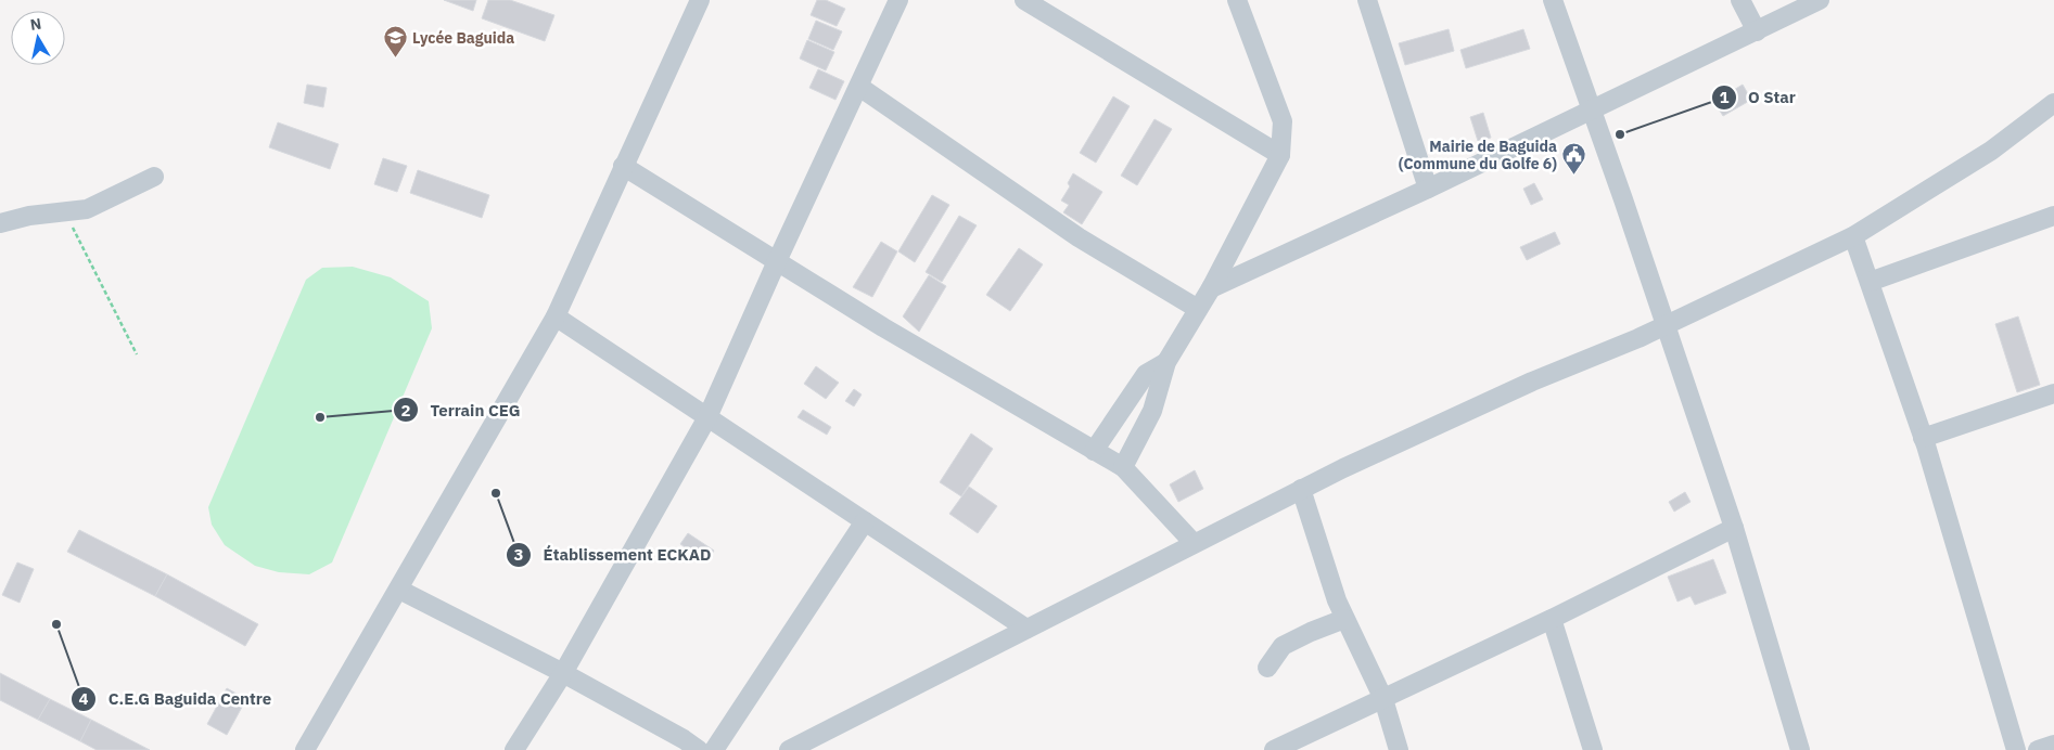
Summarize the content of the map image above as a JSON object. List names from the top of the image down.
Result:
{
  "places": {
    "school or university": ["Lycée Baguida"],
    "other": [
      "O Star",
      "Terrain CEG",
      "Établissement ECKAD",
      "C.E.G Baguida Centre"
    ],
    "public building": ["Mairie de Baguida (Commune du Golfe 6)"]
  },
  "north": "top"
}
